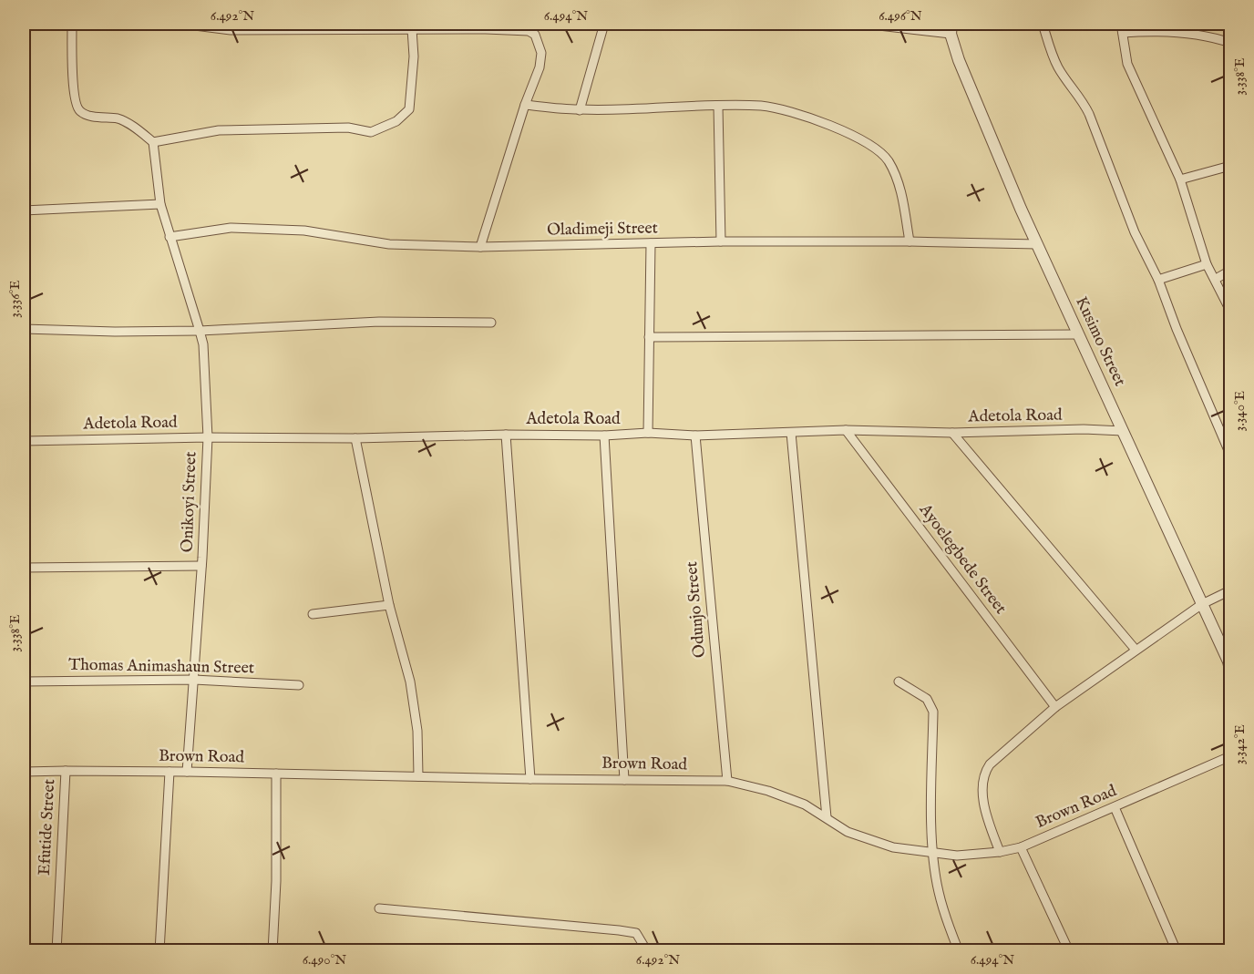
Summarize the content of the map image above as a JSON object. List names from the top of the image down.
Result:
{
  "streets": {
    "street": [
      "Oladimeji Street",
      "Kusimo Street",
      "Adetola Road",
      "Onikoyi Street",
      "Ayoelegbede Street",
      "Odunjo Street",
      "Thomas Animashaun Street",
      "Brown Road",
      "Efutide Street"
    ]
  },
  "crossings": [
    ["Oladimeji Street", "Kusimo Street"],
    ["Oladimeji Street", "Onikoyi Street"],
    ["Kusimo Street", "Adetola Road"],
    ["Adetola Road", "Onikoyi Street"],
    ["Adetola Road", "Ayoelegbede Street"],
    ["Adetola Road", "Odunjo Street"],
    ["Onikoyi Street", "Thomas Animashaun Street"],
    ["Onikoyi Street", "Brown Road"],
    ["Odunjo Street", "Brown Road"],
    ["Brown Road", "Efutide Street"]
  ],
  "coordinates": [
    "6.492°N",
    "6.494°N",
    "6.496°N",
    "3.338°E",
    "3.336°E",
    "3.340°E",
    "3.342°E",
    "6.490°N"
  ]
}
